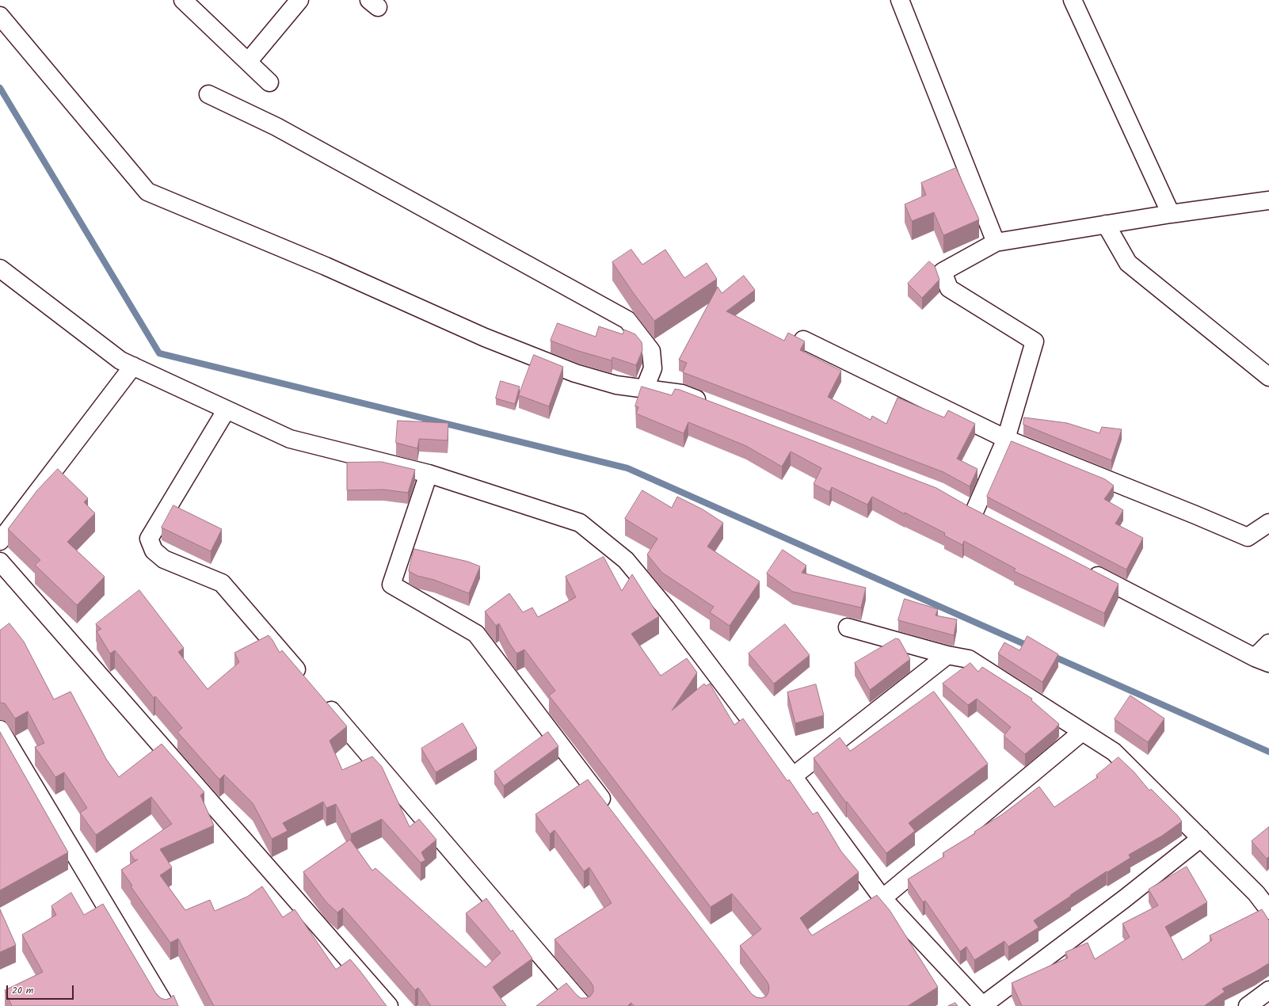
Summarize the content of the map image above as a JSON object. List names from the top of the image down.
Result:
{
  "scale_bar": "20 m"
}
